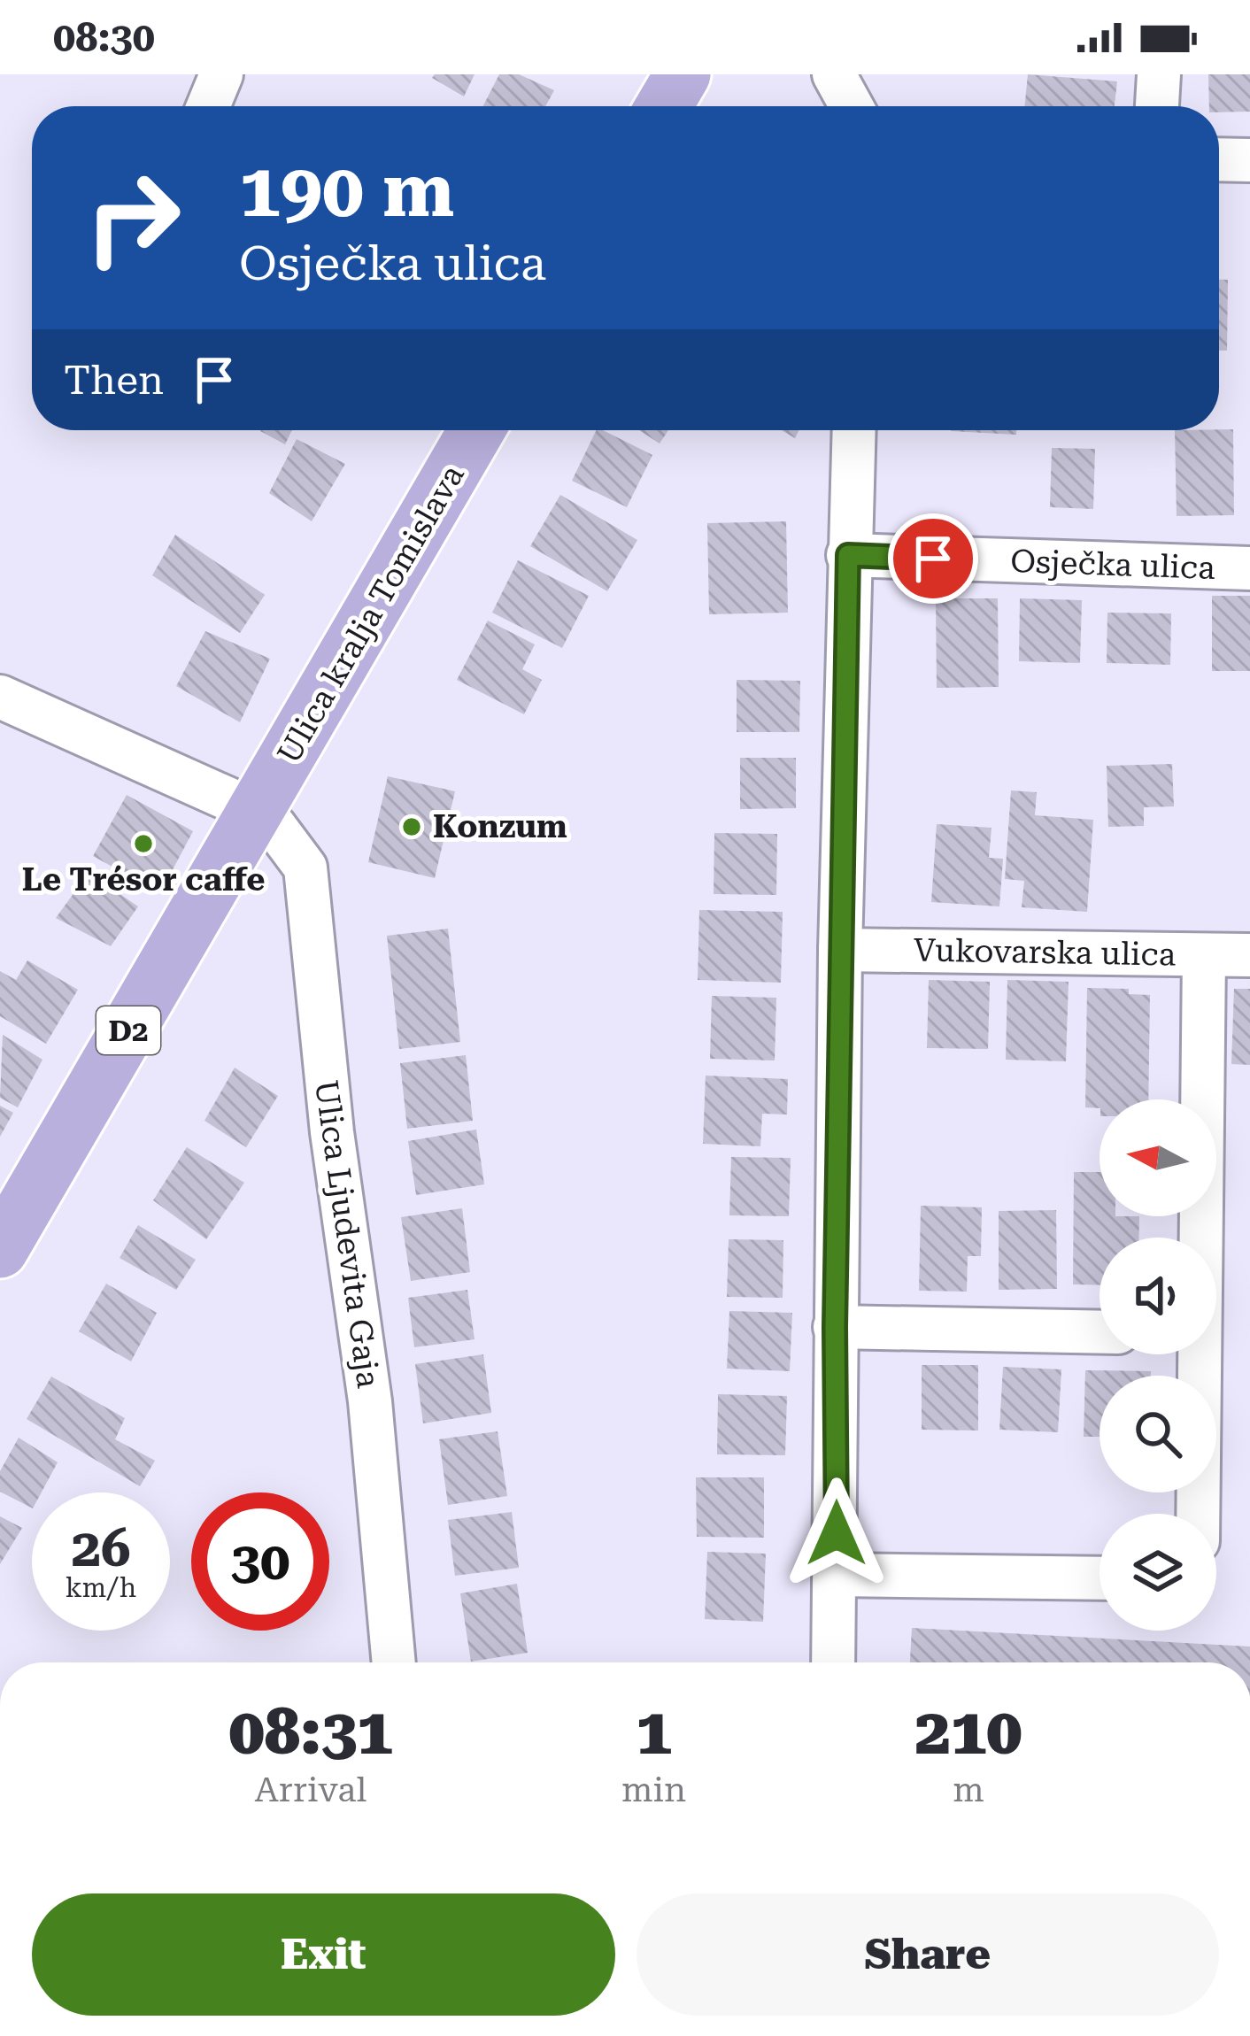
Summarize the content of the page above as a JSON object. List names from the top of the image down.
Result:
{
  "streets": {
    "main road": ["Ulica kralja Tomislava", "D2"],
    "street": ["Osječka ulica", "Vukovarska ulica", "Ulica Ljudevita Gaja"]
  },
  "crossings": [
    ["Ulica kralja Tomislava", "D2"],
    ["Ulica kralja Tomislava", "Ulica Ljudevita Gaja"],
    ["D2", "Ulica Ljudevita Gaja"]
  ],
  "places": ["Konzum", "Le Trésor caffe"],
  "north": "left",
  "page": {
    "status": "08:30",
    "turn": ["190 m", "Osječka ulica"],
    "then": "Then",
    "speed": "26 km/h",
    "limit": "30",
    "eta": [
      "08:31",
      "Arrival",
      "1",
      "min",
      "210",
      "m"
    ],
    "buttons": ["Exit", "Share"]
  }
}
